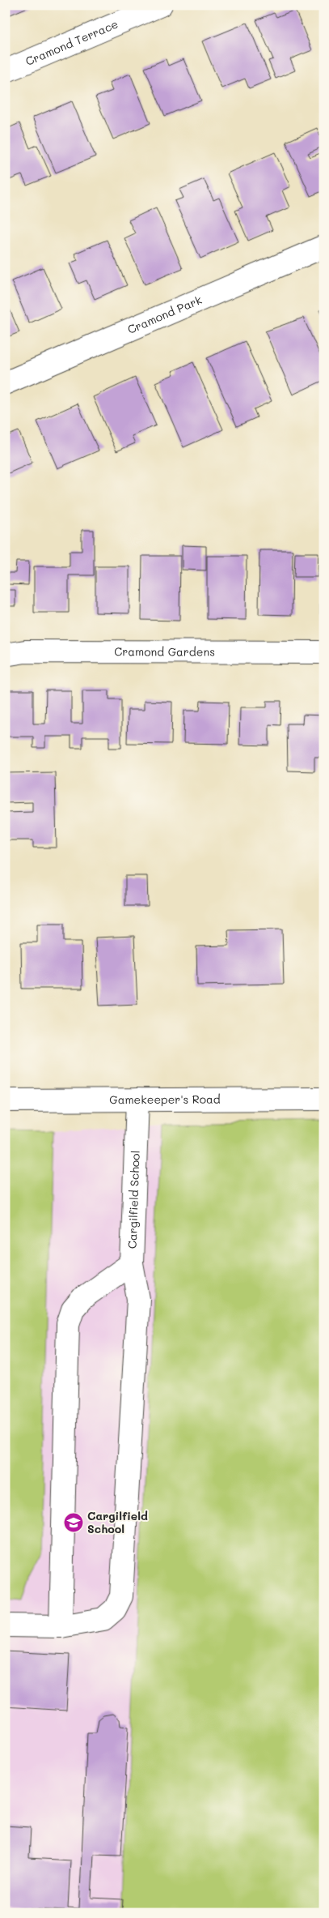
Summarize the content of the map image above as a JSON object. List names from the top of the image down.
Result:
{
  "streets": {
    "street": [
      "Cramond Terrace",
      "Cramond Park",
      "Cramond Gardens",
      "Gamekeeper's Road",
      "Cargilfield School"
    ]
  },
  "crossings": [
    ["Gamekeeper's Road", "Cargilfield School"]
  ],
  "places": {
    "school or university": ["Cargilfield School"]
  }
}
